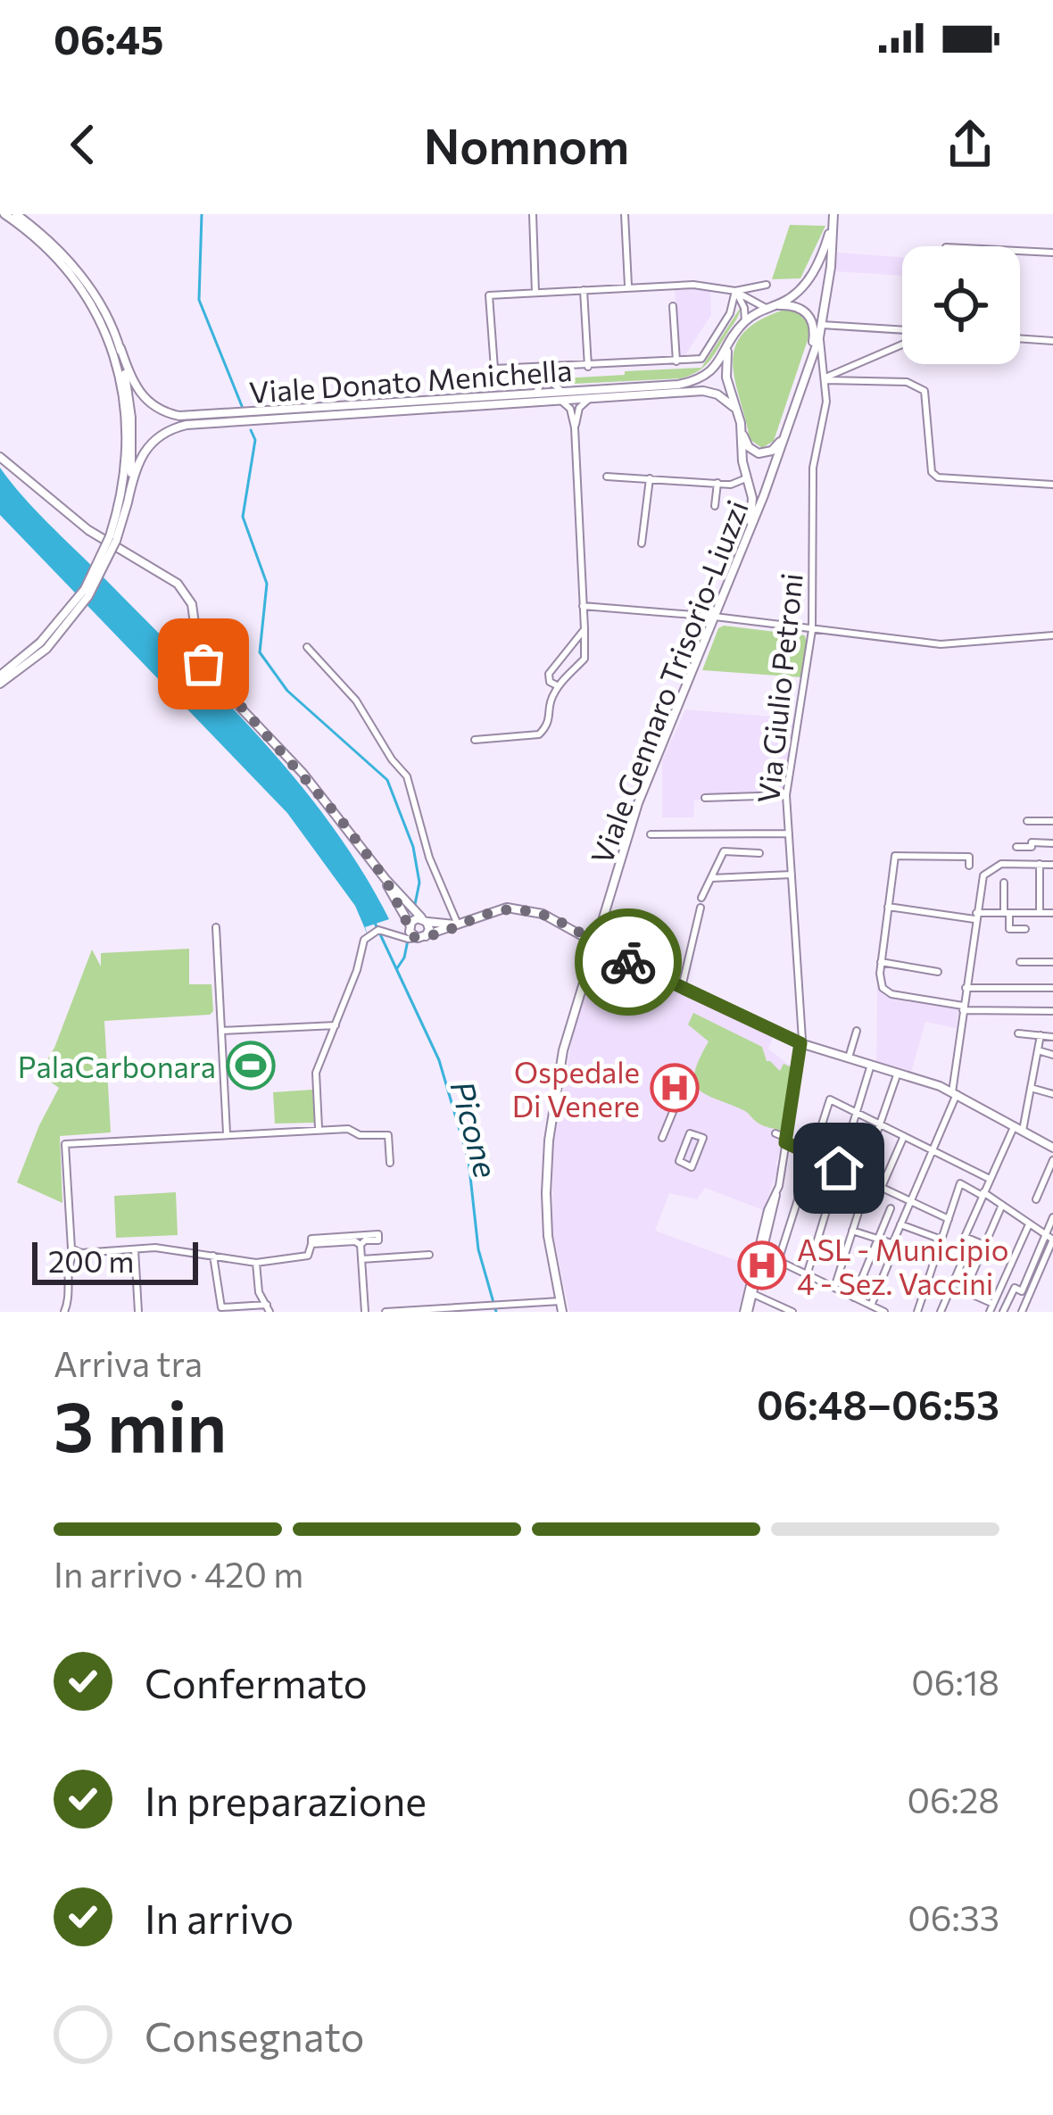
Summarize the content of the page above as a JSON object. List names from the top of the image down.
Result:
{
  "streets": {
    "main road": ["Viale Donato Menichella", "Viale Gennaro Trisorio-Liuzzi"],
    "street": ["Via Giulio Petroni"]
  },
  "crossings": [
    ["Viale Gennaro Trisorio-Liuzzi", "Via Giulio Petroni"]
  ],
  "water": ["Picone"],
  "places": {
    "sports": ["PalaCarbonara"],
    "hospital": ["Ospedale Di Venere", "ASL - Municipio 4 - Sez. Vaccini"]
  },
  "scale_bar": "200 m",
  "page": {
    "status": "06:45",
    "header": "Nomnom",
    "scale": "200 m",
    "heading": ["3 min", "Arriva tra", "06:48–06:53"],
    "bar": "In arrivo · 420 m",
    "list": [
      ["Confermato", "06:18"],
      ["In preparazione", "06:28"],
      ["In arrivo", "06:33"],
      "Consegnato"
    ]
  }
}
